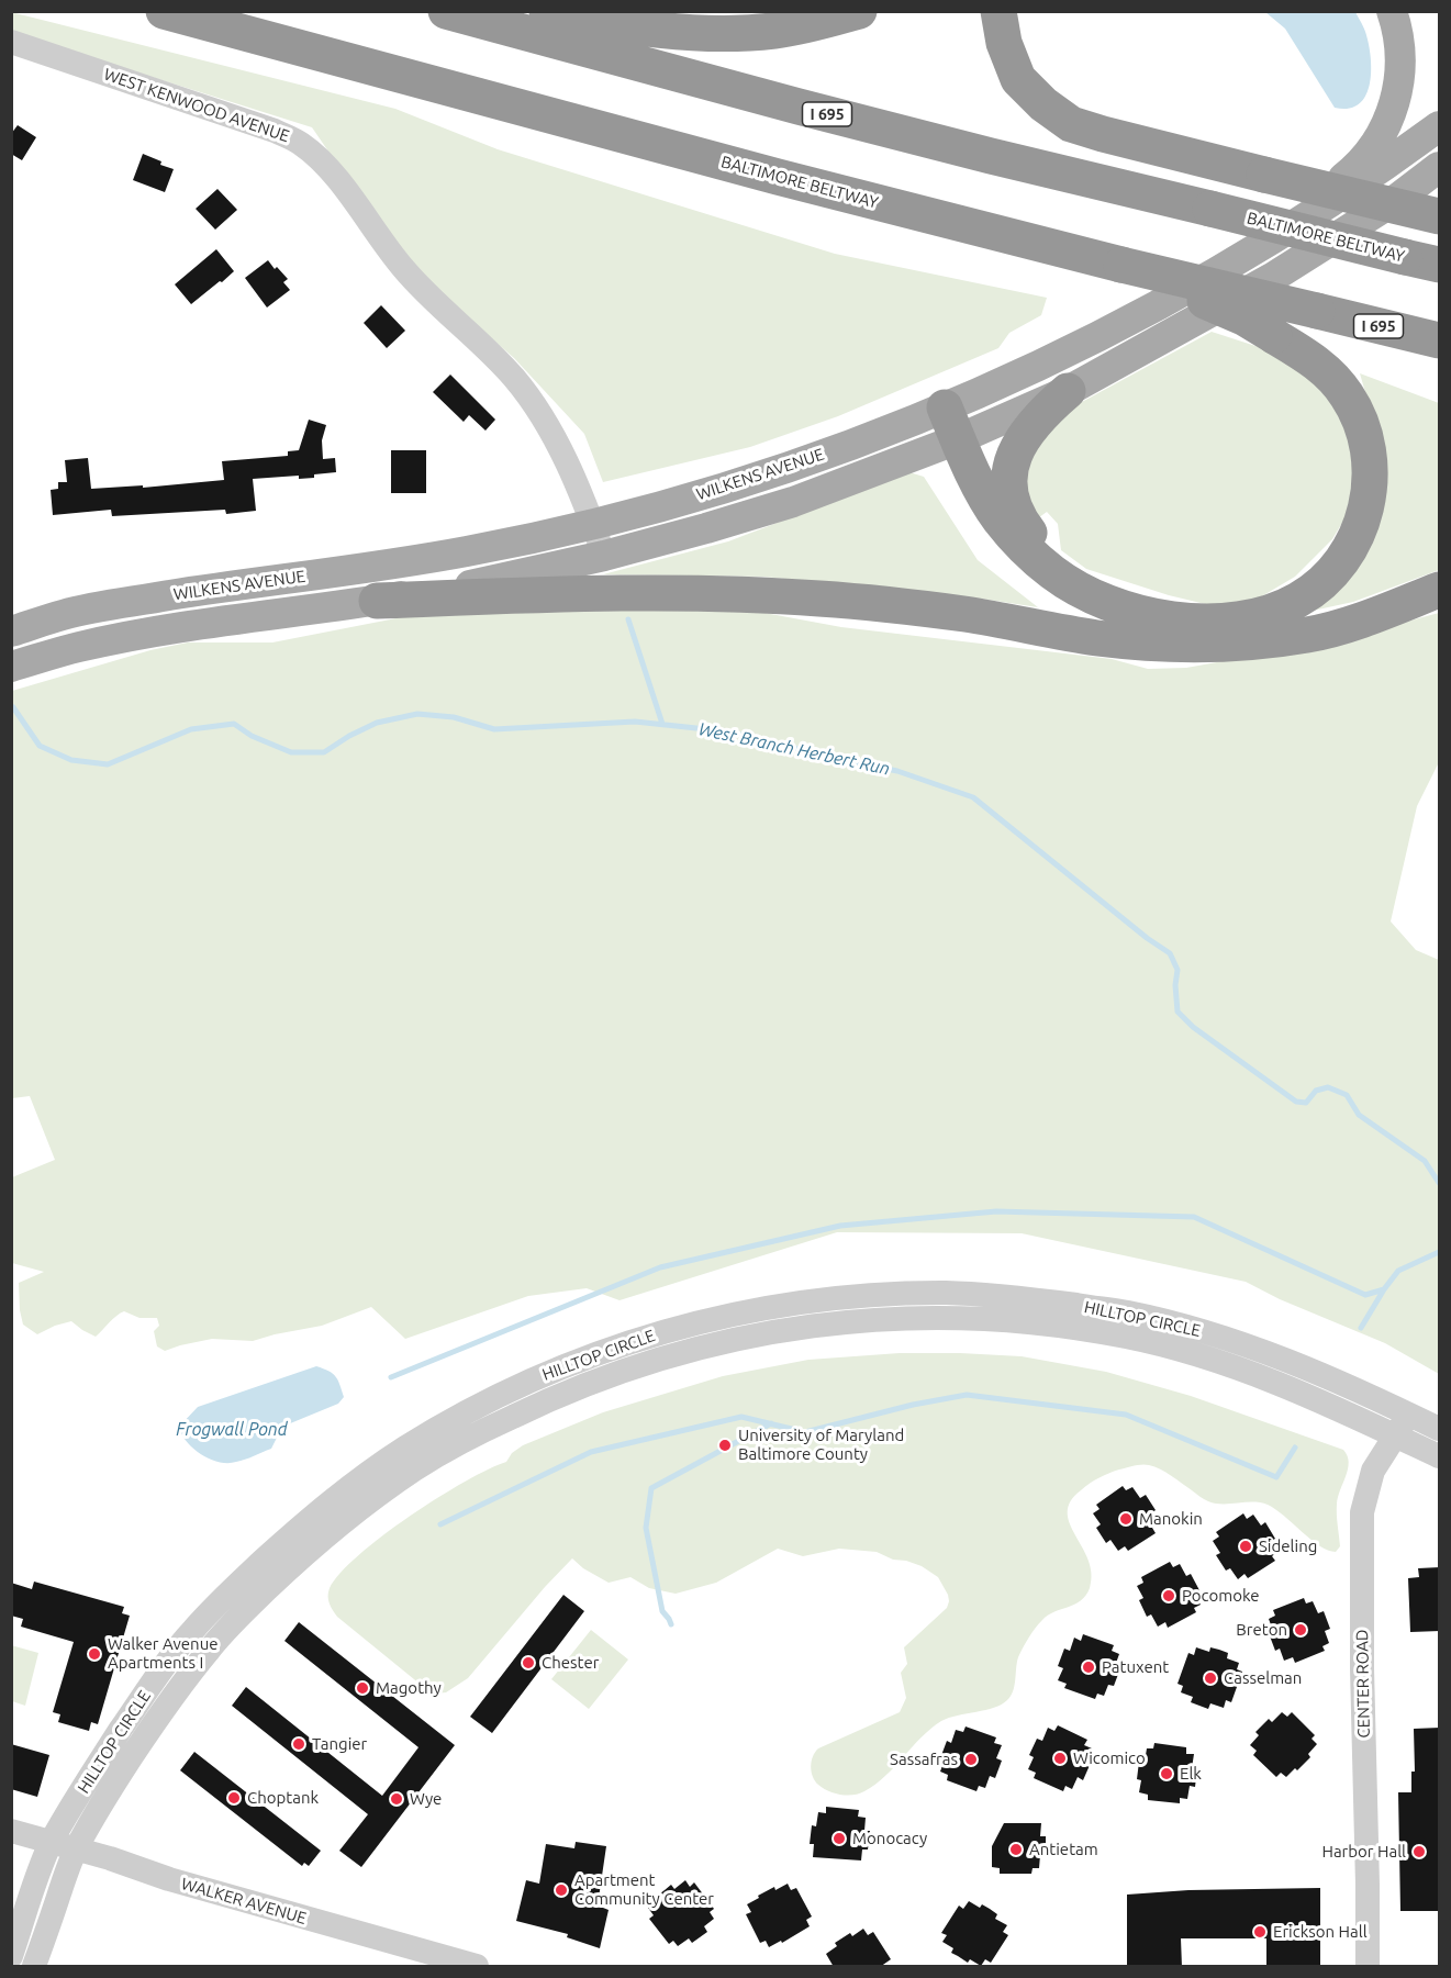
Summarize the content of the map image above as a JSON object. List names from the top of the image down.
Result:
{
  "streets": {
    "highway": ["I 695", "BALTIMORE BELTWAY"],
    "main road": ["WILKENS AVENUE"],
    "street": [
      "WEST KENWOOD AVENUE",
      "HILLTOP CIRCLE",
      "CENTER ROAD",
      "WALKER AVENUE"
    ]
  },
  "crossings": [
    ["WEST KENWOOD AVENUE", "WILKENS AVENUE"],
    ["HILLTOP CIRCLE", "CENTER ROAD"],
    ["HILLTOP CIRCLE", "WALKER AVENUE"]
  ],
  "water": ["West Branch Herbert Run", "Frogwall Pond"],
  "places": [
    "University of Maryland Baltimore County",
    "Manokin",
    "Sideling",
    "Pocomoke",
    "Breton",
    "Walker Avenue Apartments I",
    "Chester",
    "Patuxent",
    "Casselman",
    "Magothy",
    "Tangier",
    "Wicomico",
    "Sassafras",
    "Elk",
    "Choptank",
    "Wye",
    "Monocacy",
    "Antietam",
    "Harbor Hall",
    "Apartment Community Center",
    "Erickson Hall"
  ]
}
